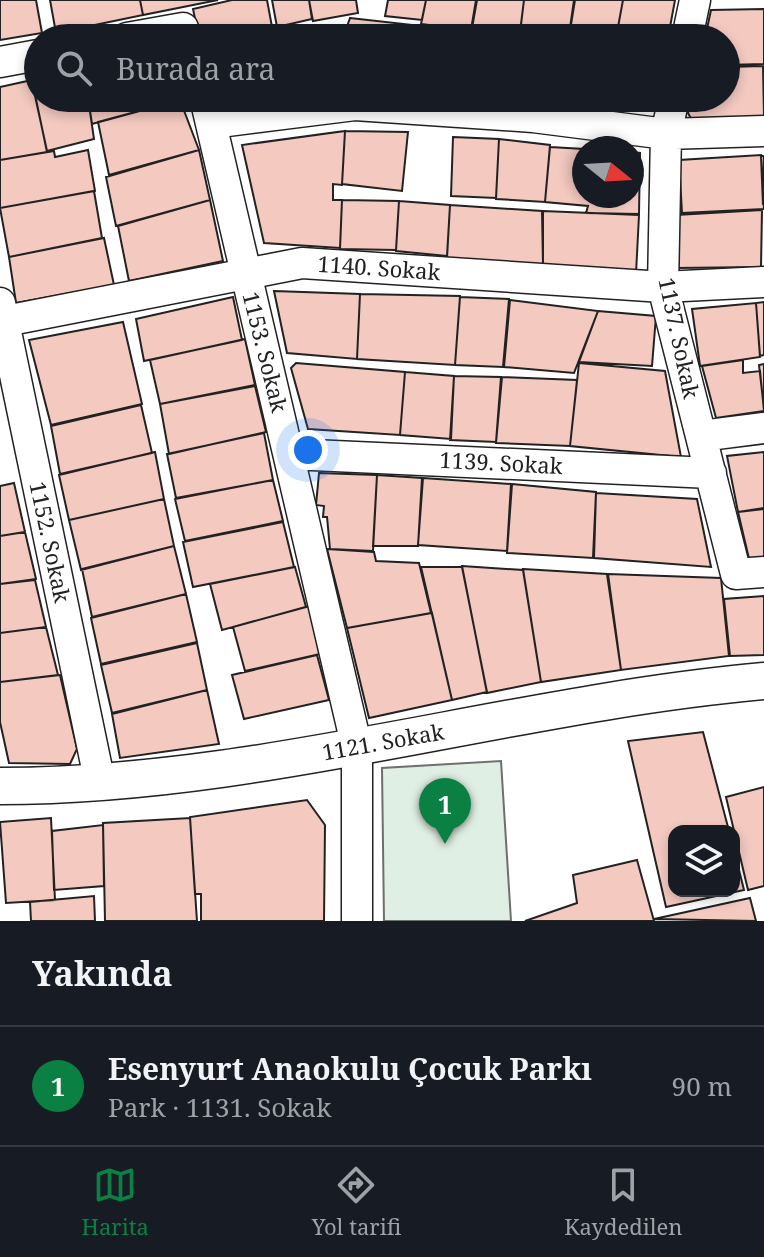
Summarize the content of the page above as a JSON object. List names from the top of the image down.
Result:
{
  "streets": {
    "street": [
      "1140. Sokak",
      "1137. Sokak",
      "1153. Sokak",
      "1139. Sokak",
      "1152. Sokak",
      "1121. Sokak"
    ]
  },
  "crossings": [
    ["1140. Sokak", "1137. Sokak"],
    ["1140. Sokak", "1153. Sokak"],
    ["1140. Sokak", "1152. Sokak"],
    ["1137. Sokak", "1139. Sokak"],
    ["1153. Sokak", "1139. Sokak"],
    ["1153. Sokak", "1121. Sokak"],
    ["1152. Sokak", "1121. Sokak"]
  ],
  "north": "right",
  "page": {
    "search": "Burada ara",
    "pins": "1",
    "heading": "Yakında",
    "list": [
      {
        "mark": "1",
        "name": "Esenyurt Anaokulu Çocuk Parkı",
        "note": "Park · 1131. Sokak",
        "value": "90 m"
      }
    ],
    "nav": ["Harita", "Yol tarifi", "Kaydedilen"]
  }
}
